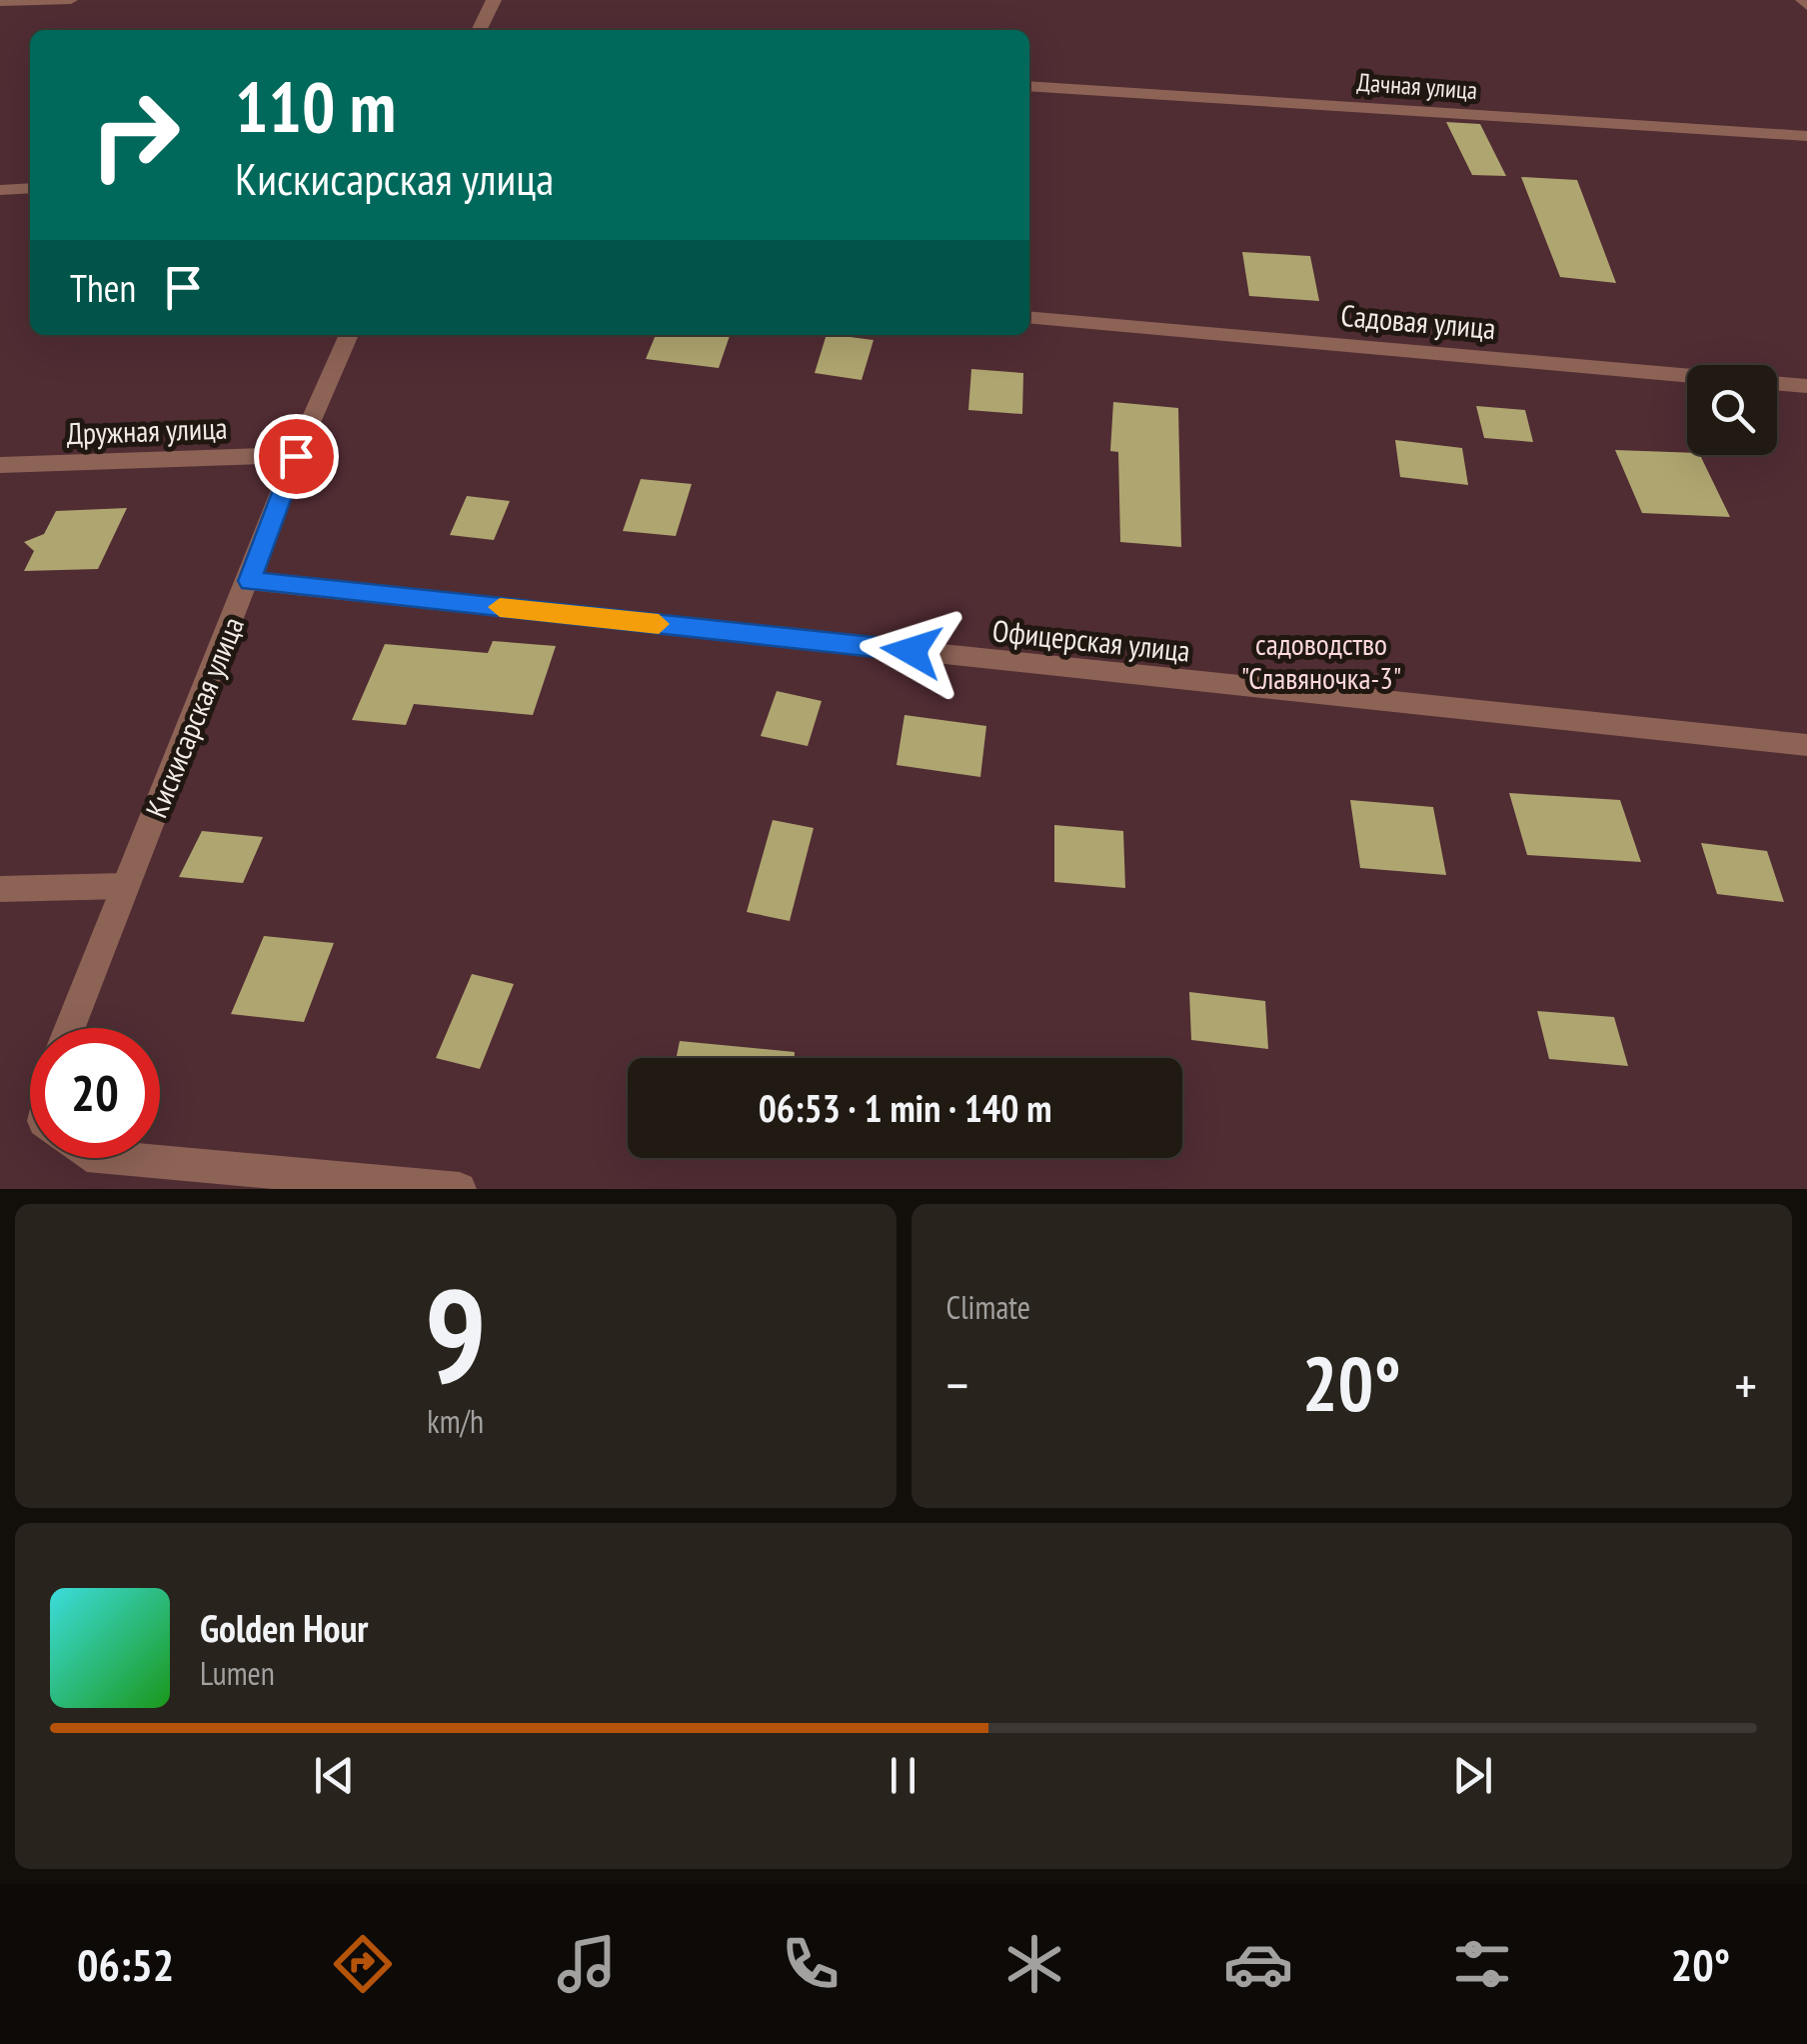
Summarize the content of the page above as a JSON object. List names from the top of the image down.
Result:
{
  "streets": {
    "street": ["Кискисарская улица"],
    "lane": [
      "Дачная улица",
      "Садовая улица",
      "Дружная улица",
      "Офицерская улица"
    ]
  },
  "crossings": [
    ["Дружная улица", "Кискисарская улица"],
    ["Офицерская улица", "Кискисарская улица"]
  ],
  "parks": ["садоводство \"Славяночка-3\""],
  "page": {
    "turn": ["110 m", "Кискисарская улица"],
    "then": "Then",
    "limit": "20",
    "trip": "06:53 · 1 min · 140 m",
    "tile": [
      ["9", "km/h"],
      "Climate"
    ],
    "heat": ["−", "20°", "+"],
    "song": ["Golden Hour", "Lumen"],
    "tabs": ["06:52", "20°"]
  }
}
